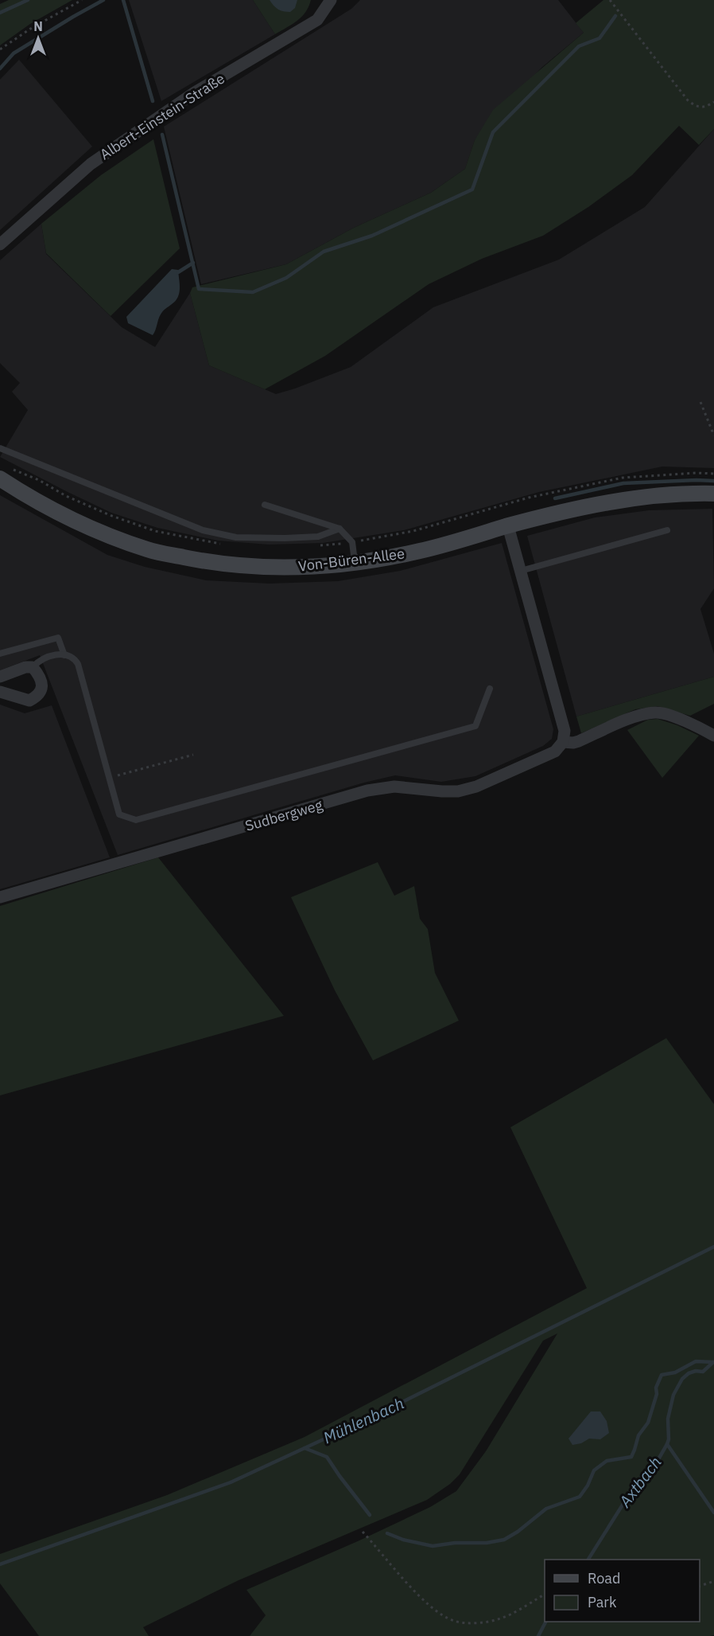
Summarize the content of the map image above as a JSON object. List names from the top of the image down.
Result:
{
  "streets": {
    "street": ["Albert-Einstein-Straße", "Von-Büren-Allee", "Sudbergweg"]
  },
  "water": ["Mühlenbach", "Axtbach"],
  "legend": ["Road", "Park"],
  "north": "top"
}
